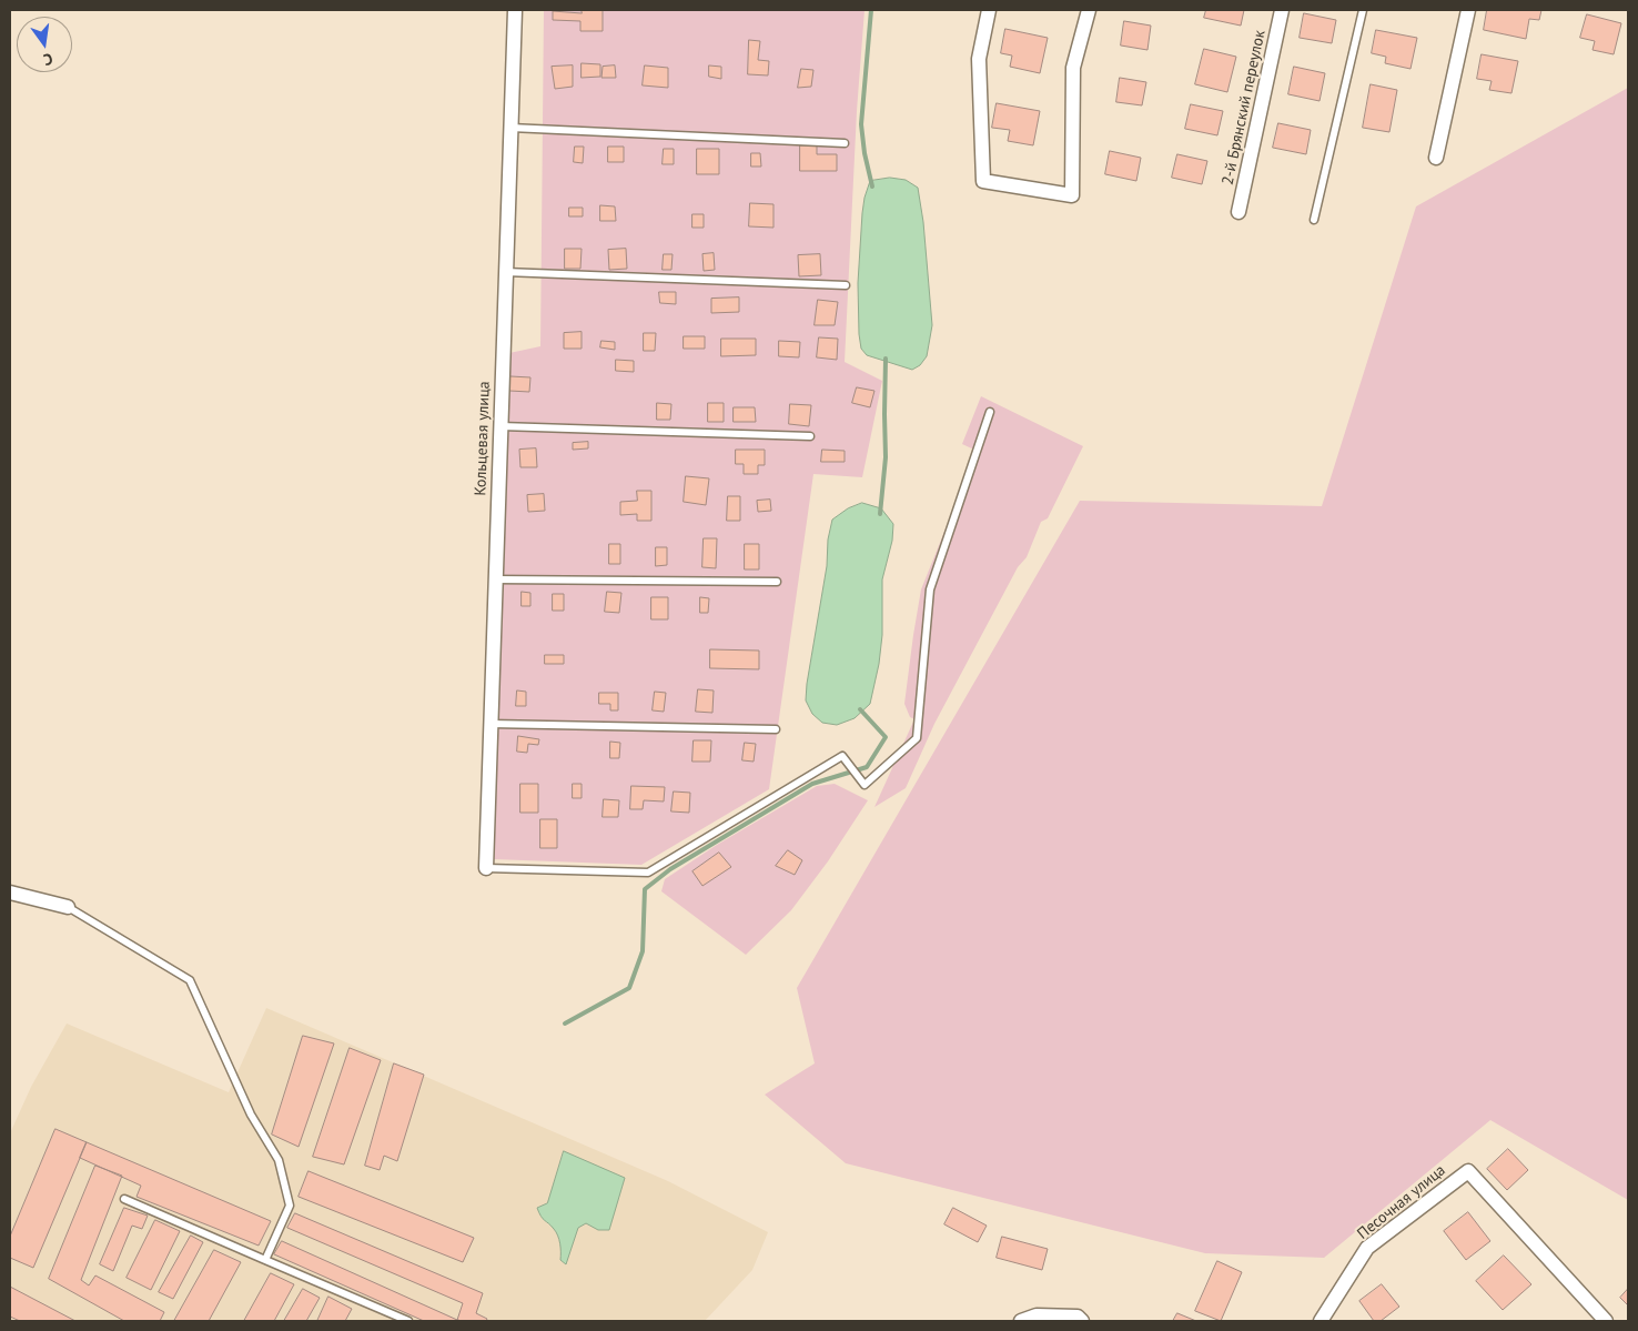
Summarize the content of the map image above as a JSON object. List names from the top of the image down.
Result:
{
  "streets": {
    "street": ["2-й Брянский переулок", "Кольцевая улица", "Песочная улица"]
  },
  "north": "bottom"
}
